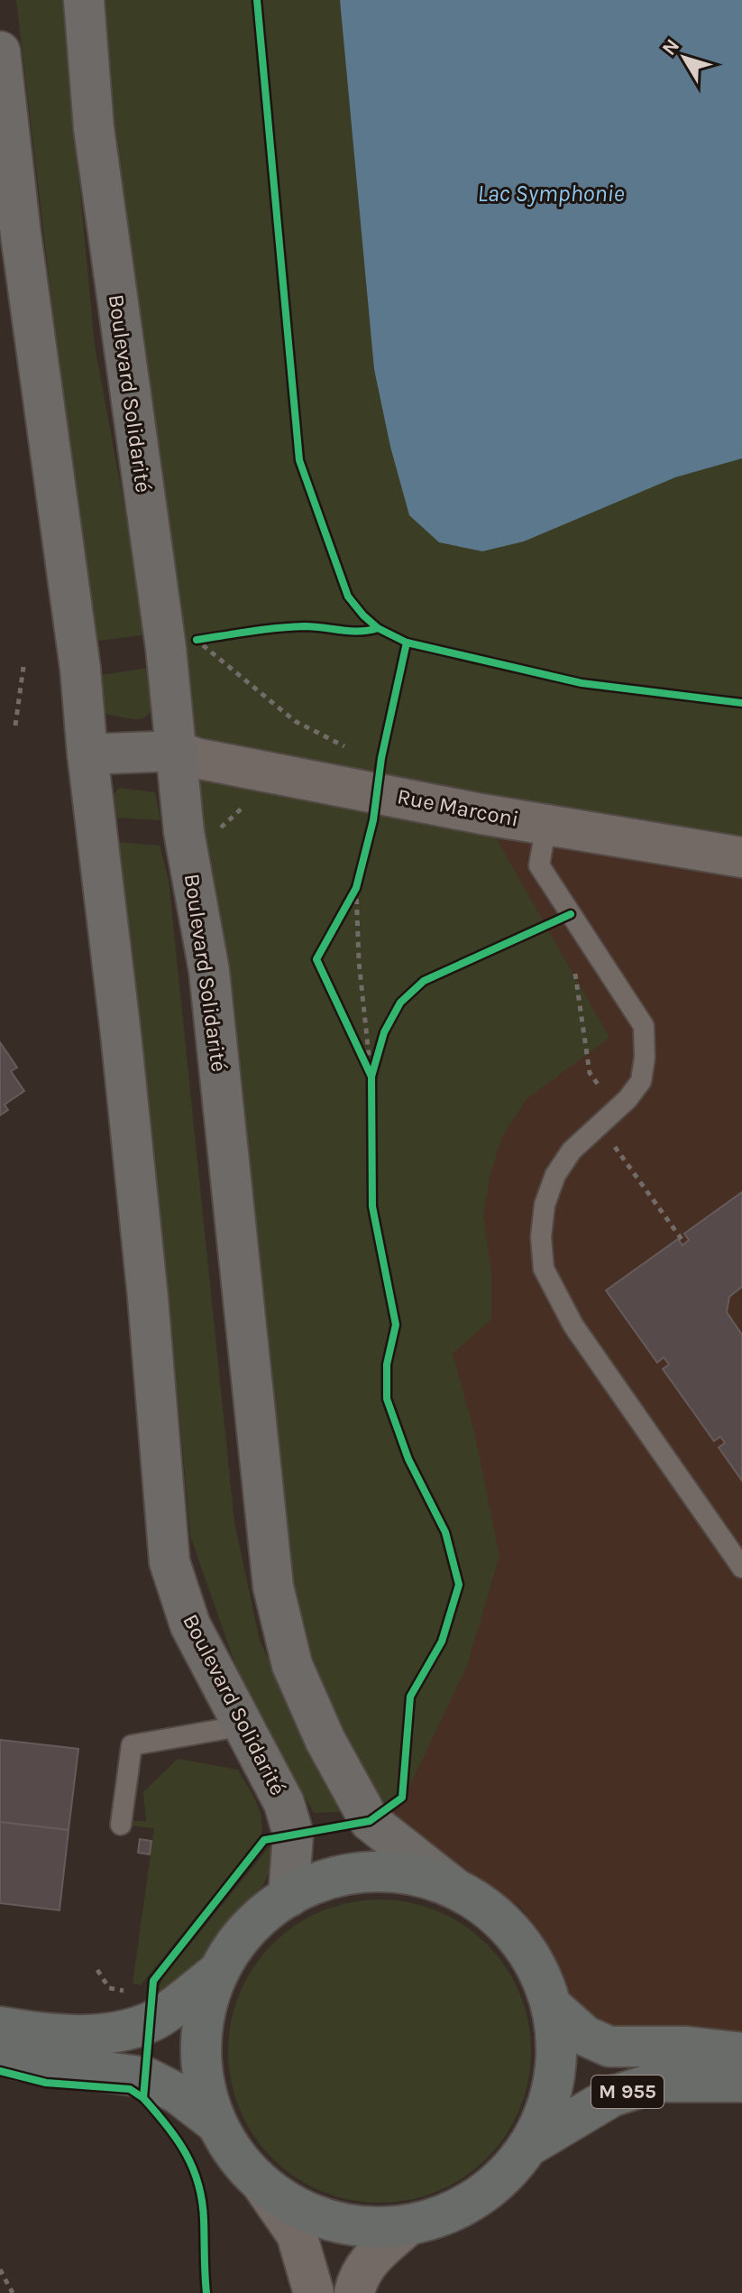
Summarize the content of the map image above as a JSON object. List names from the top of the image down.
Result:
{
  "streets": {
    "main road": ["Boulevard Solidarité", "M 955"],
    "street": ["Rue Marconi"]
  },
  "crossings": [
    ["Boulevard Solidarité", "Rue Marconi"]
  ],
  "water": ["Lac Symphonie"],
  "north": "top left"
}
